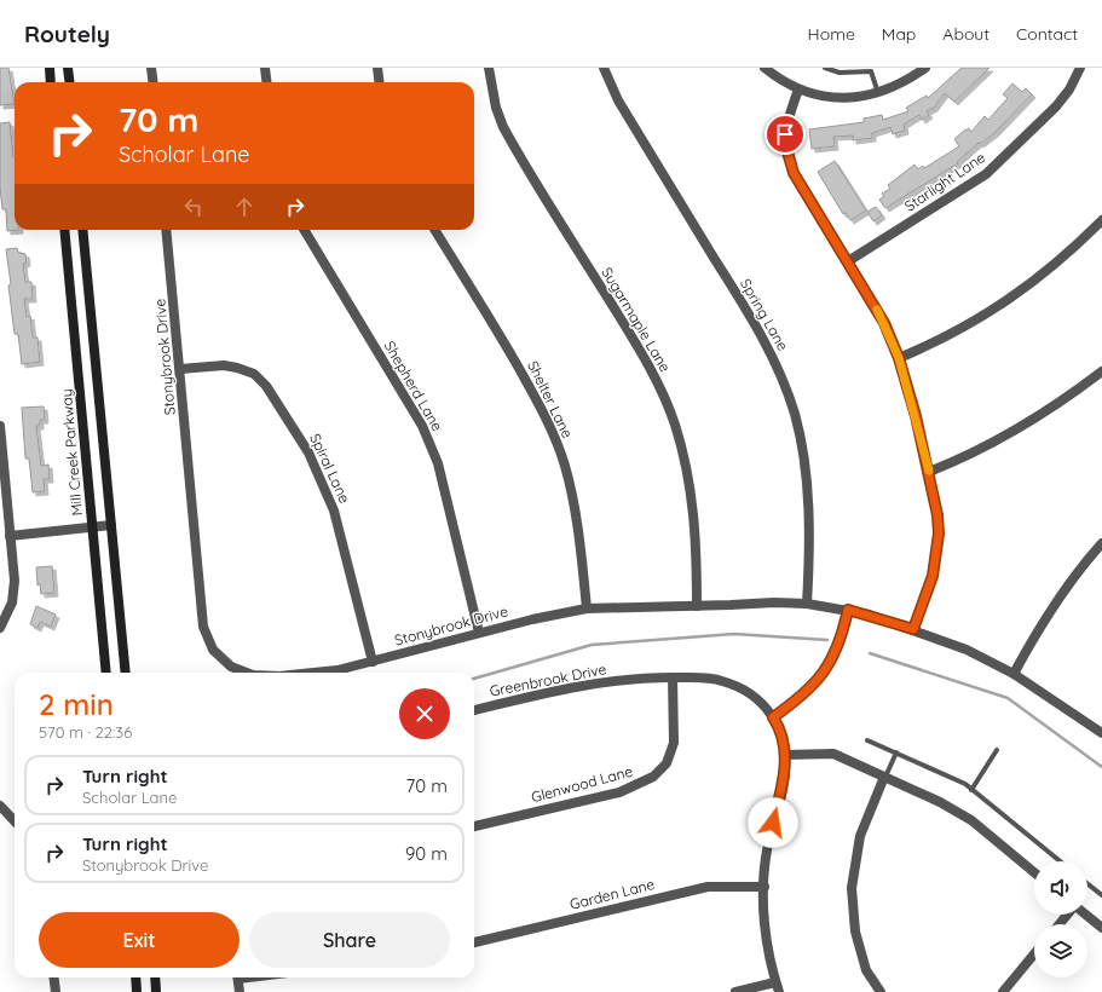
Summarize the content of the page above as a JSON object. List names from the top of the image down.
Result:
{
  "streets": {
    "main road": ["Mill Creek Parkway"],
    "street": [
      "Starlight Lane",
      "Spring Lane",
      "Sugarmaple Lane",
      "Stonybrook Drive",
      "Shepherd Lane",
      "Shelter Lane",
      "Spiral Lane",
      "Greenbrook Drive",
      "Glenwood Lane",
      "Garden Lane"
    ]
  },
  "crossings": [
    ["Spring Lane", "Stonybrook Drive"],
    ["Sugarmaple Lane", "Stonybrook Drive"],
    ["Stonybrook Drive", "Shepherd Lane"],
    ["Stonybrook Drive", "Shelter Lane"],
    ["Stonybrook Drive", "Spiral Lane"],
    ["Greenbrook Drive", "Glenwood Lane"],
    ["Greenbrook Drive", "Garden Lane"]
  ],
  "page": {
    "header": "Routely",
    "nav": [
      "Home",
      "Map",
      "About",
      "Contact"
    ],
    "turn": ["70 m", "Scholar Lane"],
    "heading": ["2 min", "570 m · 22:36"],
    "list": [
      {
        "name": "Turn right",
        "note": "Scholar Lane",
        "value": "70 m"
      },
      {
        "name": "Turn right",
        "note": "Stonybrook Drive",
        "value": "90 m"
      }
    ],
    "buttons": ["Exit", "Share"]
  }
}
